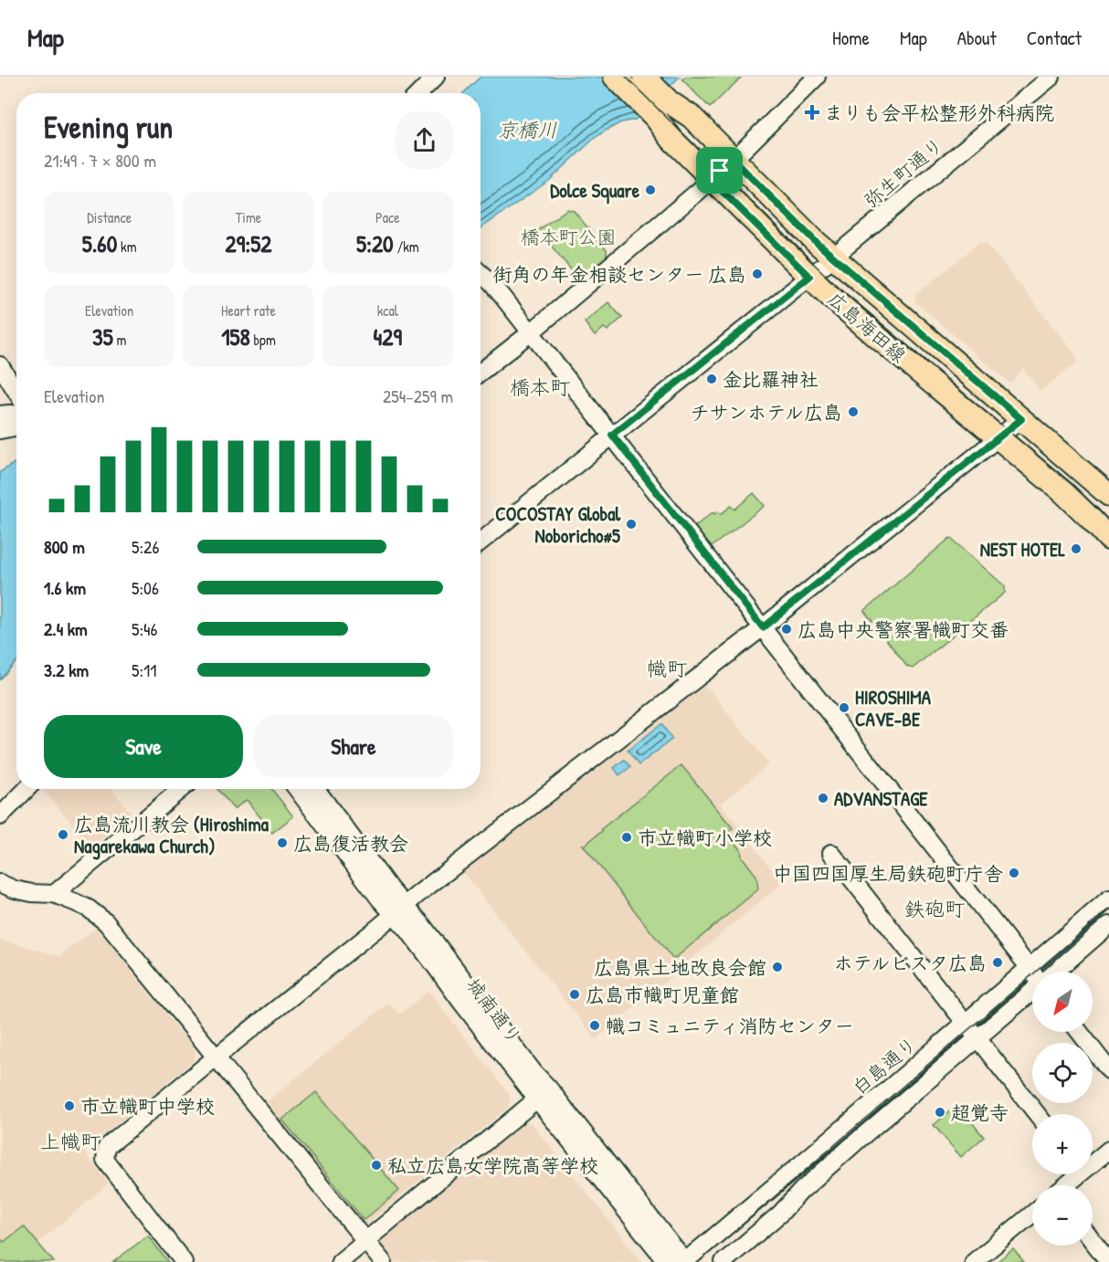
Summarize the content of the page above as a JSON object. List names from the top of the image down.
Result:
{
  "streets": {
    "main road": ["広島海田線"],
    "street": ["弥生町通り", "城南通り", "白島通り"]
  },
  "crossings": [
    ["弥生町通り", "広島海田線"],
    ["城南通り", "白島通り"]
  ],
  "districts": [
    "橋本町",
    "幟町",
    "鉄砲町",
    "上幟町"
  ],
  "water": ["京橋川"],
  "parks": ["橋本町公園"],
  "places": {
    "health": ["まりも会平松整形外科病院"],
    "other": [
      "Dolce Square",
      "街角の年金相談センター 広島",
      "金比羅神社",
      "チサンホテル広島",
      "COCOSTAY Global Noboricho#5",
      "NEST HOTEL",
      "広島中央警察署幟町交番",
      "HIROSHIMA CAVE-BE",
      "ADVANSTAGE",
      "広島流川教会 (Hiroshima Nagarekawa Church)",
      "市立幟町小学校",
      "広島復活教会",
      "中国四国厚生局鉄砲町庁舎",
      "ホテルビスタ広島",
      "広島県土地改良会館",
      "広島市幟町児童館",
      "幟コミュニティ消防センター",
      "市立幟町中学校",
      "超覚寺",
      "私立広島女学院高等学校"
    ]
  },
  "north": "bottom left",
  "page": {
    "header": "Map",
    "nav": [
      "Home",
      "Map",
      "About",
      "Contact"
    ],
    "heading": ["Evening run", "21:49 · 7 × 800 m"],
    "stats": [
      ["Distance", "5.60 km"],
      ["Time", "29:52"],
      ["Pace", "5:20 /km"],
      ["Elevation", "35 m"],
      ["Heart rate", "158 bpm"],
      ["kcal", "429"]
    ],
    "chart": ["Elevation", "254–259 m"],
    "list": [
      {
        "name": "800 m",
        "note": "5:26"
      },
      {
        "name": "1.6 km",
        "note": "5:06"
      },
      {
        "name": "2.4 km",
        "note": "5:46"
      },
      {
        "name": "3.2 km",
        "note": "5:11"
      }
    ],
    "buttons": ["Save", "Share"],
    "map_buttons": ["+", "−"]
  }
}
